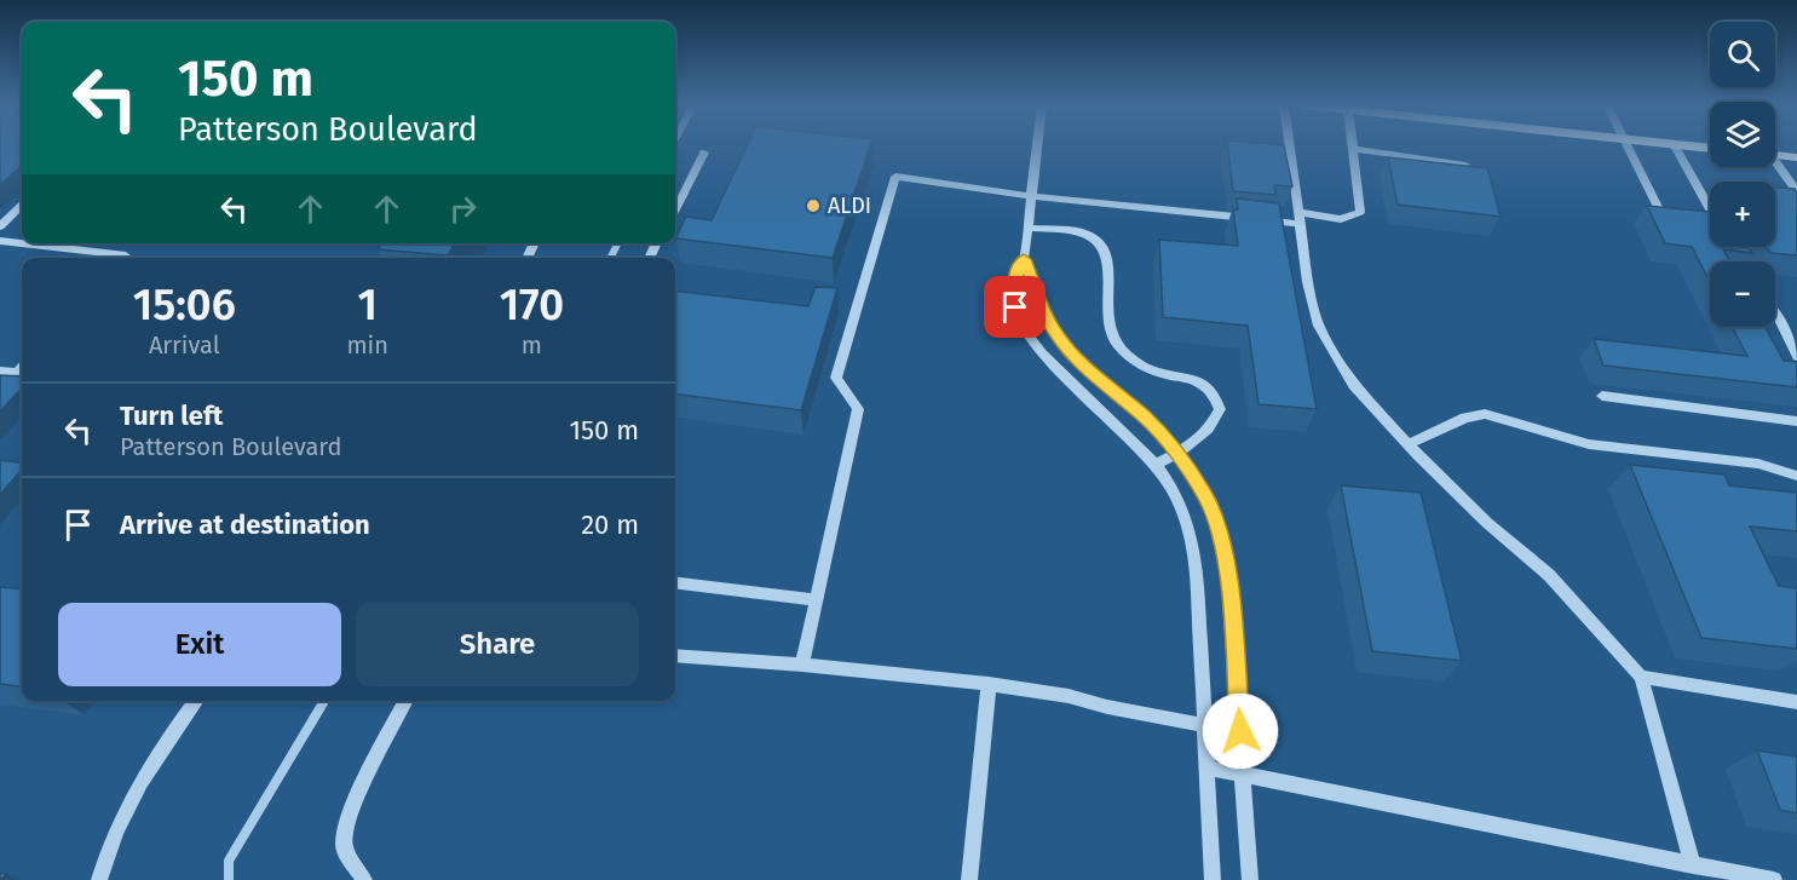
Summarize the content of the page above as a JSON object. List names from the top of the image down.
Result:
{
  "places": ["ALDI"],
  "page": {
    "map_buttons": ["+", "−"],
    "turn": ["150 m", "Patterson Boulevard"],
    "eta": [
      "15:06",
      "Arrival",
      "1",
      "min",
      "170",
      "m"
    ],
    "list": [
      {
        "name": "Turn left",
        "note": "Patterson Boulevard",
        "value": "150 m"
      },
      {
        "name": "Arrive at destination",
        "value": "20 m"
      }
    ],
    "buttons": ["Exit", "Share"]
  }
}
